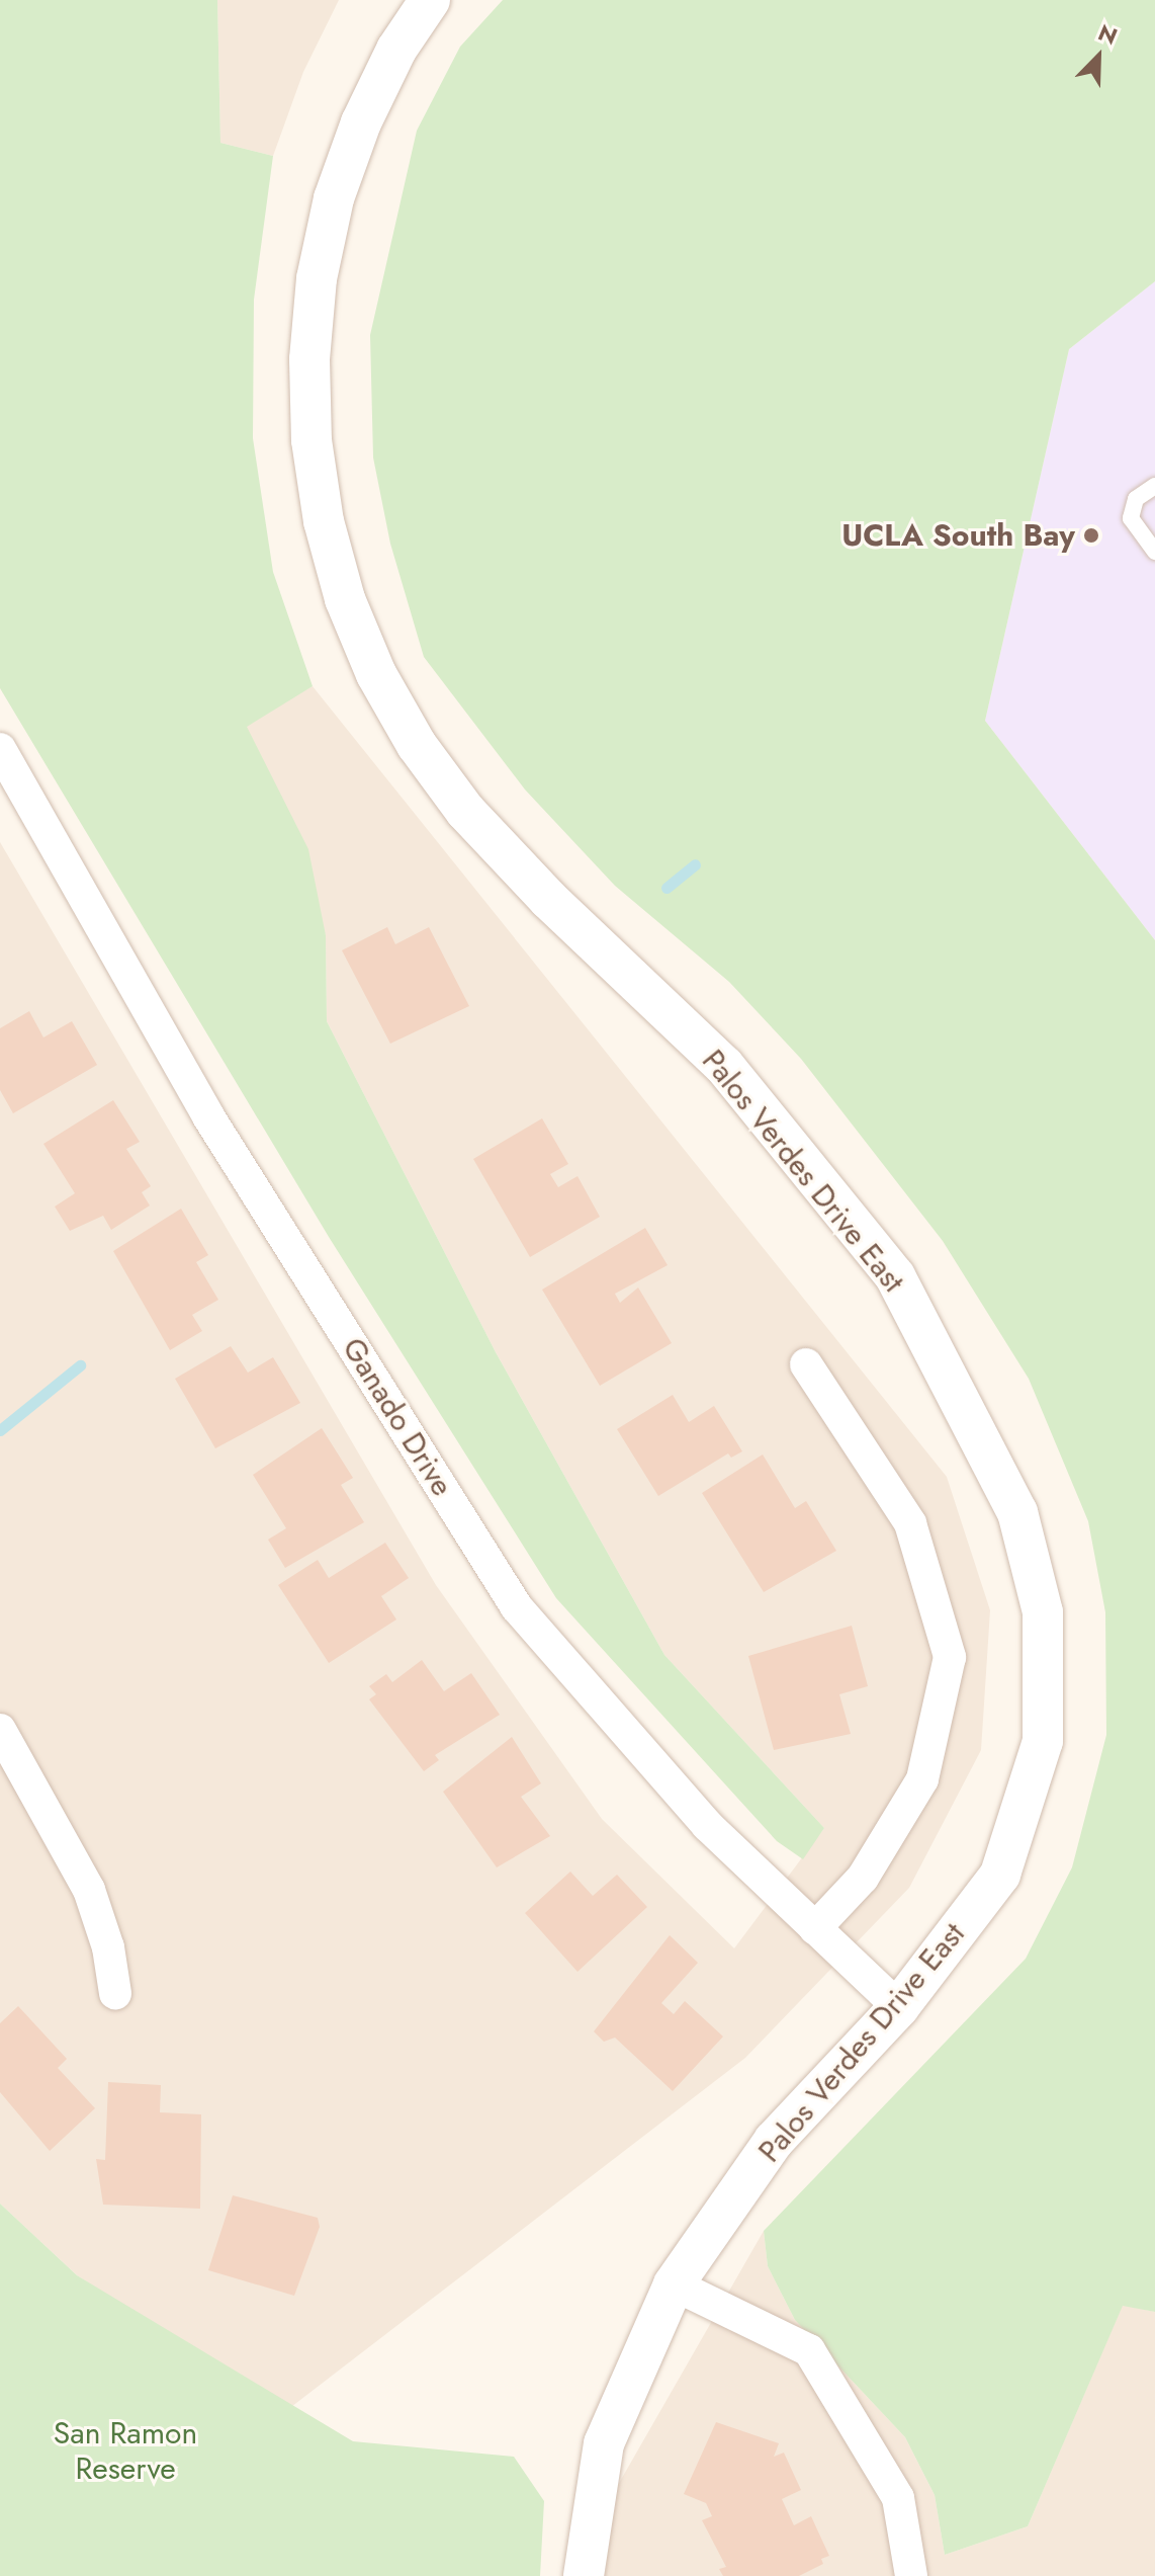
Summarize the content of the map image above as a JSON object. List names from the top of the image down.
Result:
{
  "streets": {
    "street": ["Palos Verdes Drive East", "Ganado Drive"]
  },
  "crossings": [
    ["Palos Verdes Drive East", "Ganado Drive"]
  ],
  "parks": ["San Ramon Reserve"],
  "places": ["UCLA South Bay"],
  "north": "top right"
}
